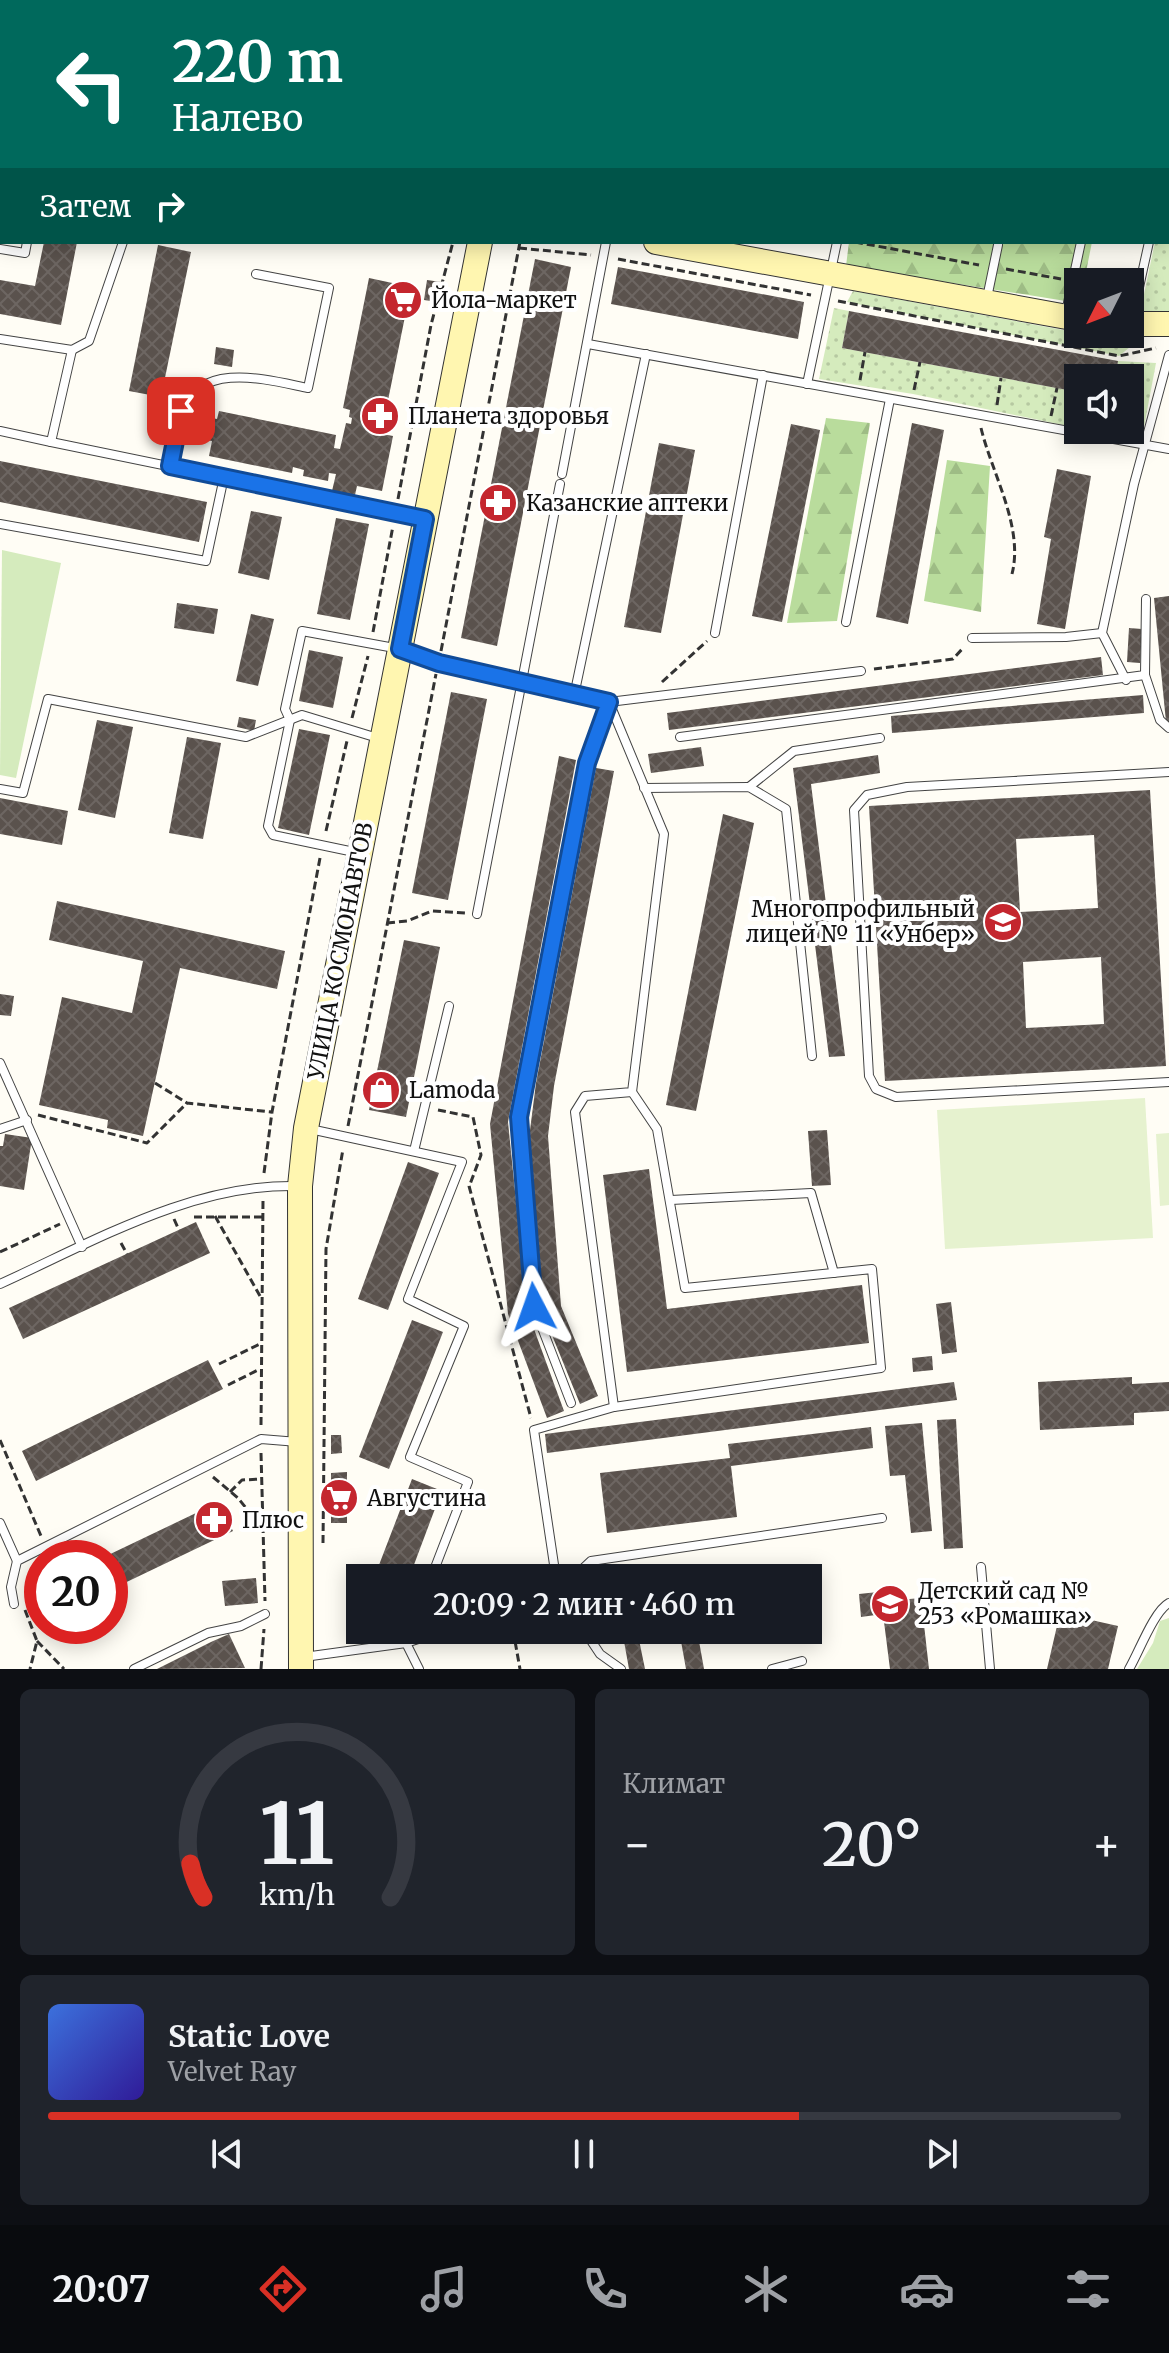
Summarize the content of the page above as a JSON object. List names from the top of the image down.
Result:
{
  "streets": {
    "street": ["УЛИЦА КОСМОНАВТОВ"]
  },
  "places": {
    "supermarket": ["Йола-маркет", "Августина"],
    "pharmacy": ["Планета здоровья", "Казанские аптеки", "Плюс"],
    "school or university": ["Многопрофильный лицей № 11 «Унбер»", "Детский сад № 253 «Ромашка»"],
    "shop": ["Lamoda"]
  },
  "north": "bottom left",
  "page": {
    "turn": ["220 m", "Налево"],
    "then": "Затем",
    "limit": "20",
    "trip": "20:09 · 2 мин · 460 m",
    "tile": "Климат",
    "heat": ["−", "20°", "+"],
    "song": ["Static Love", "Velvet Ray"],
    "tabs": "20:07",
    "gauge": ["11", "km/h"]
  }
}
